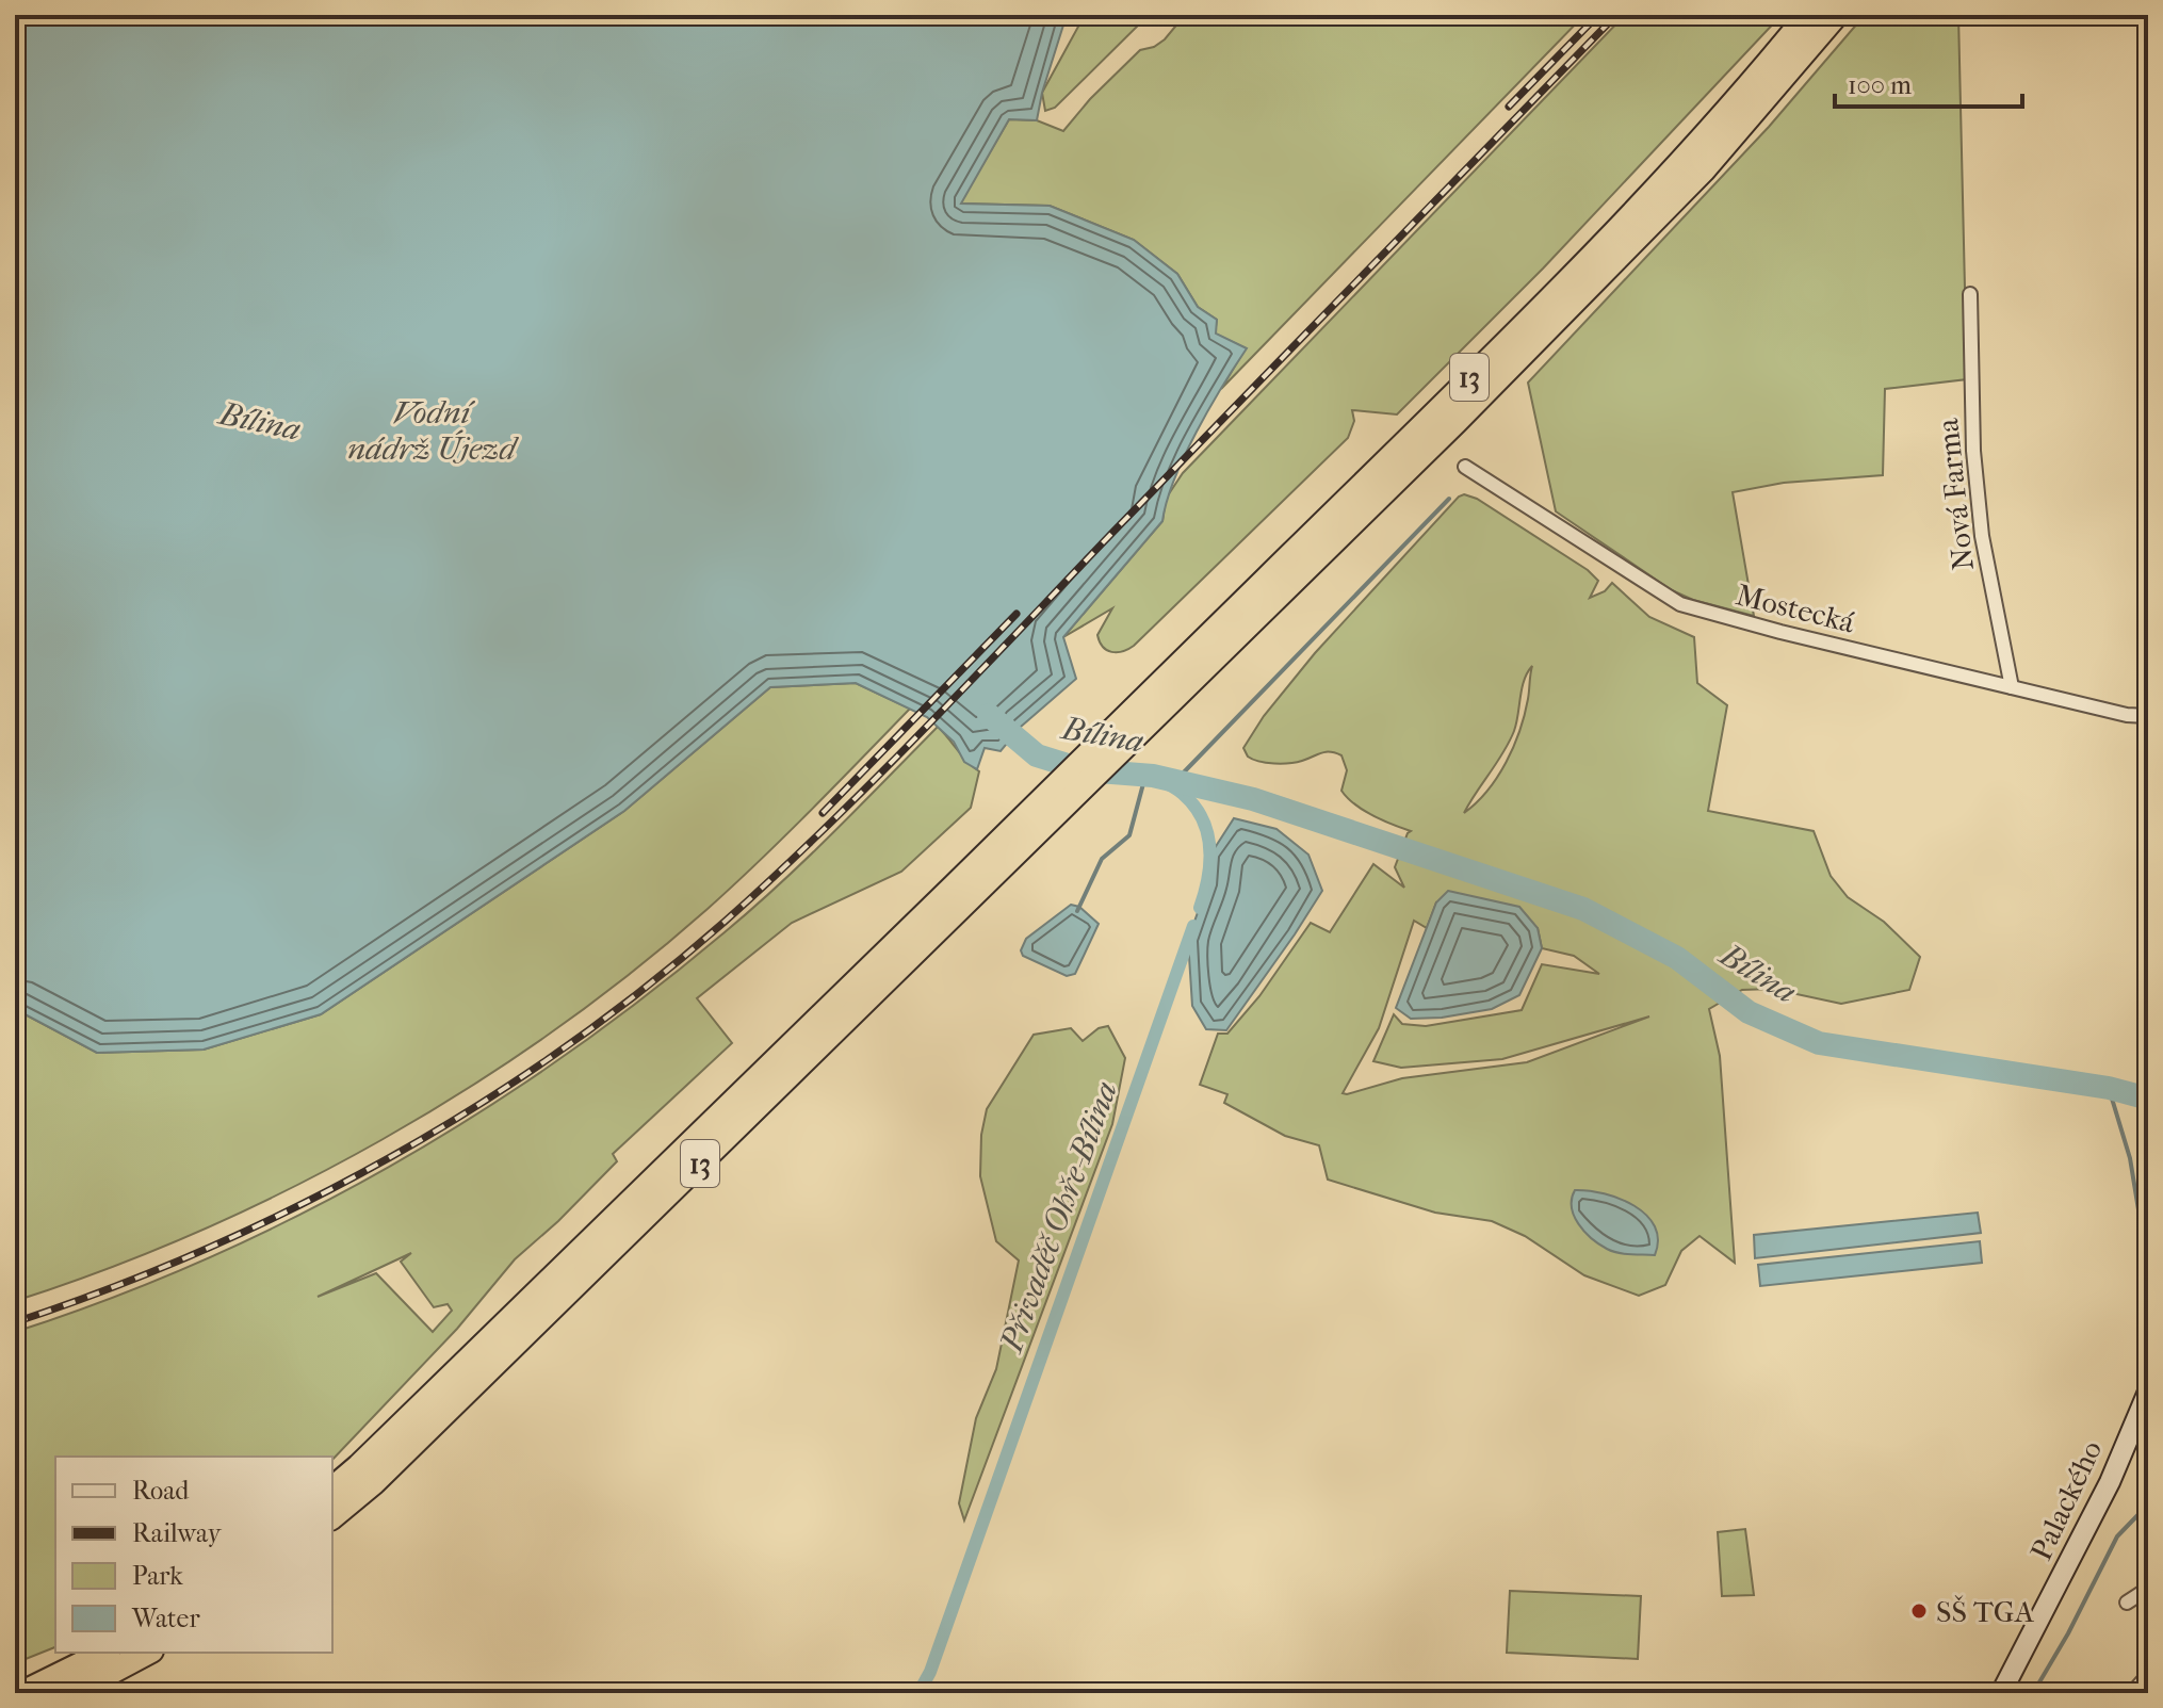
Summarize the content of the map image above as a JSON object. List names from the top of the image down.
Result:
{
  "streets": {
    "highway": ["13"],
    "street": ["Nová Farma", "Mostecká", "Palackého"]
  },
  "crossings": [
    ["Nová Farma", "Mostecká"]
  ],
  "water": ["Vodní nádrž Újezd", "Bílina", "Přivaděč Ohře-Bílina"],
  "places": ["SŠ TGA"],
  "legend": [
    "Road",
    "Railway",
    "Park",
    "Water"
  ],
  "scale_bar": "100 m"
}
